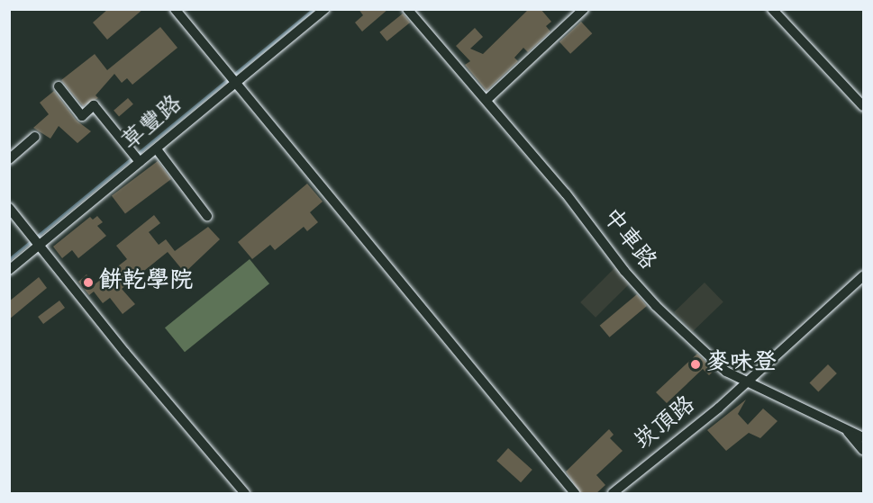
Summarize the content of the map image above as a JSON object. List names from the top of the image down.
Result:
{
  "streets": {
    "street": ["草豐路", "中車路", "崁頂路"]
  },
  "crossings": [
    ["中車路", "崁頂路"]
  ],
  "places": ["餅乾學院", "麥味登"]
}
